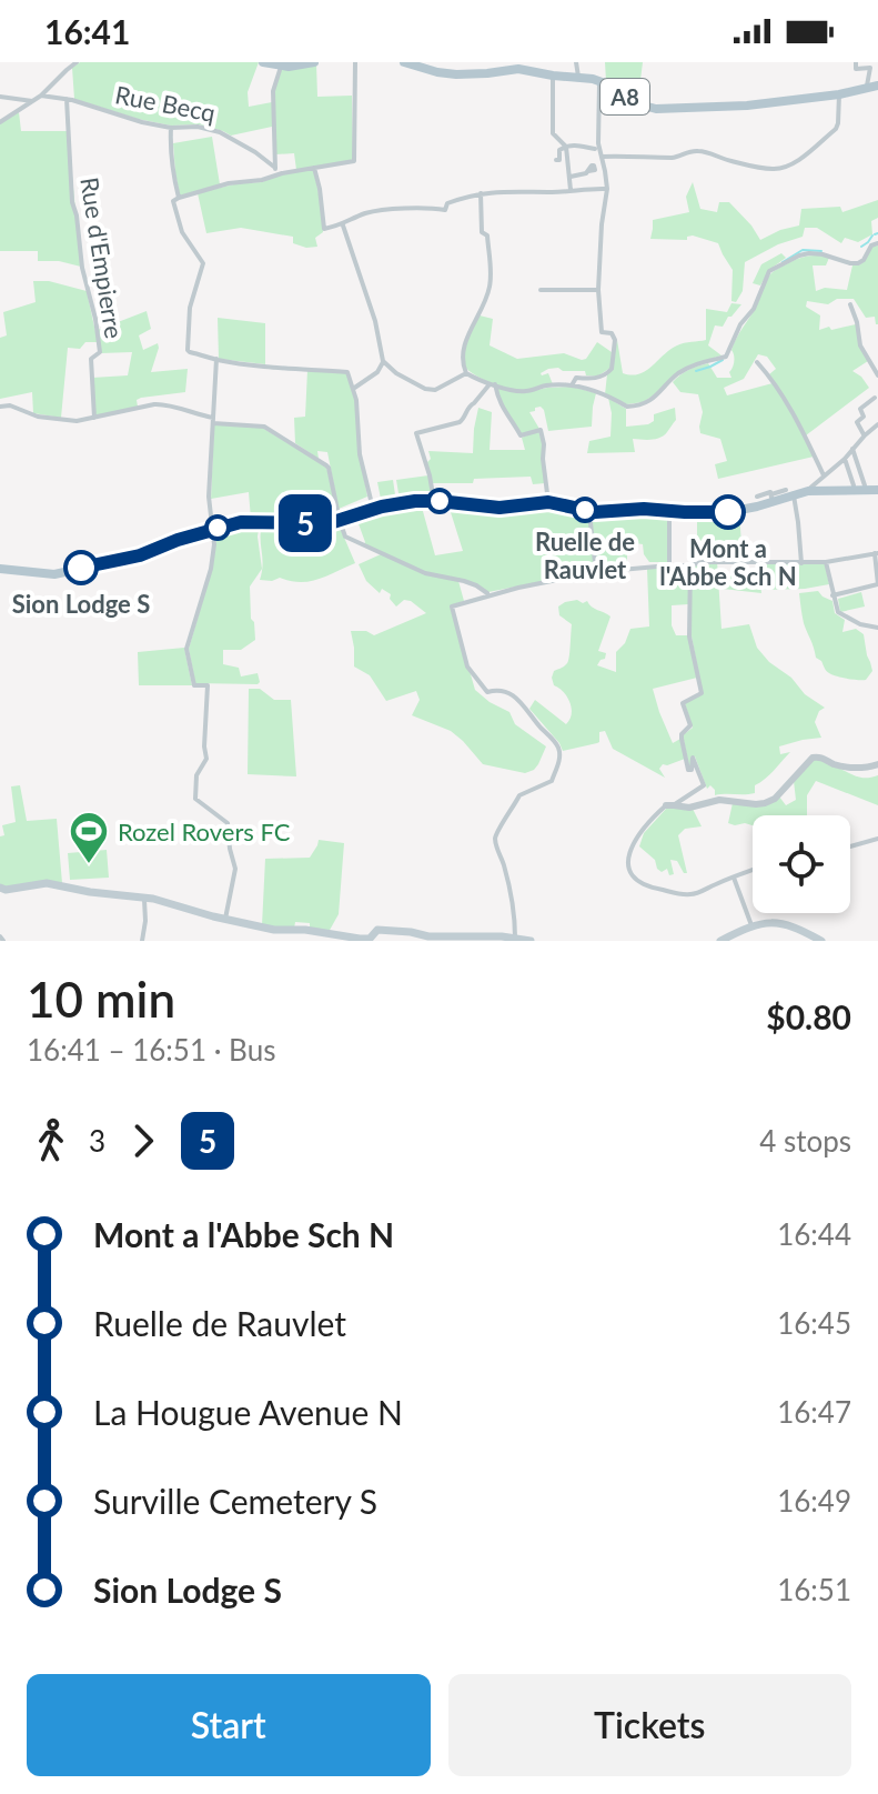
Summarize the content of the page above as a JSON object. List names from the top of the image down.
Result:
{
  "streets": {
    "main road": ["A8"],
    "street": ["Rue Becq", "Rue d'Empierre"]
  },
  "crossings": [
    ["Rue Becq", "Rue d'Empierre"]
  ],
  "places": {
    "other": ["Ruelle de Rauvlet", "Mont a l'Abbe Sch N", "Sion Lodge S"],
    "sports": ["Rozel Rovers FC"]
  },
  "lines": ["bus line 5"],
  "page": {
    "status": "16:41",
    "on_map": "5",
    "heading": ["10 min", "16:41 – 16:51 · Bus", "$0.80"],
    "legs": ["3", "5", "4 stops"],
    "list": [
      {
        "name": "Mont a l'Abbe Sch N",
        "value": "16:44"
      },
      {
        "name": "Ruelle de Rauvlet",
        "value": "16:45"
      },
      {
        "name": "La Hougue Avenue N",
        "value": "16:47"
      },
      {
        "name": "Surville Cemetery S",
        "value": "16:49"
      },
      {
        "name": "Sion Lodge S",
        "value": "16:51"
      }
    ],
    "buttons": ["Start", "Tickets"]
  }
}
